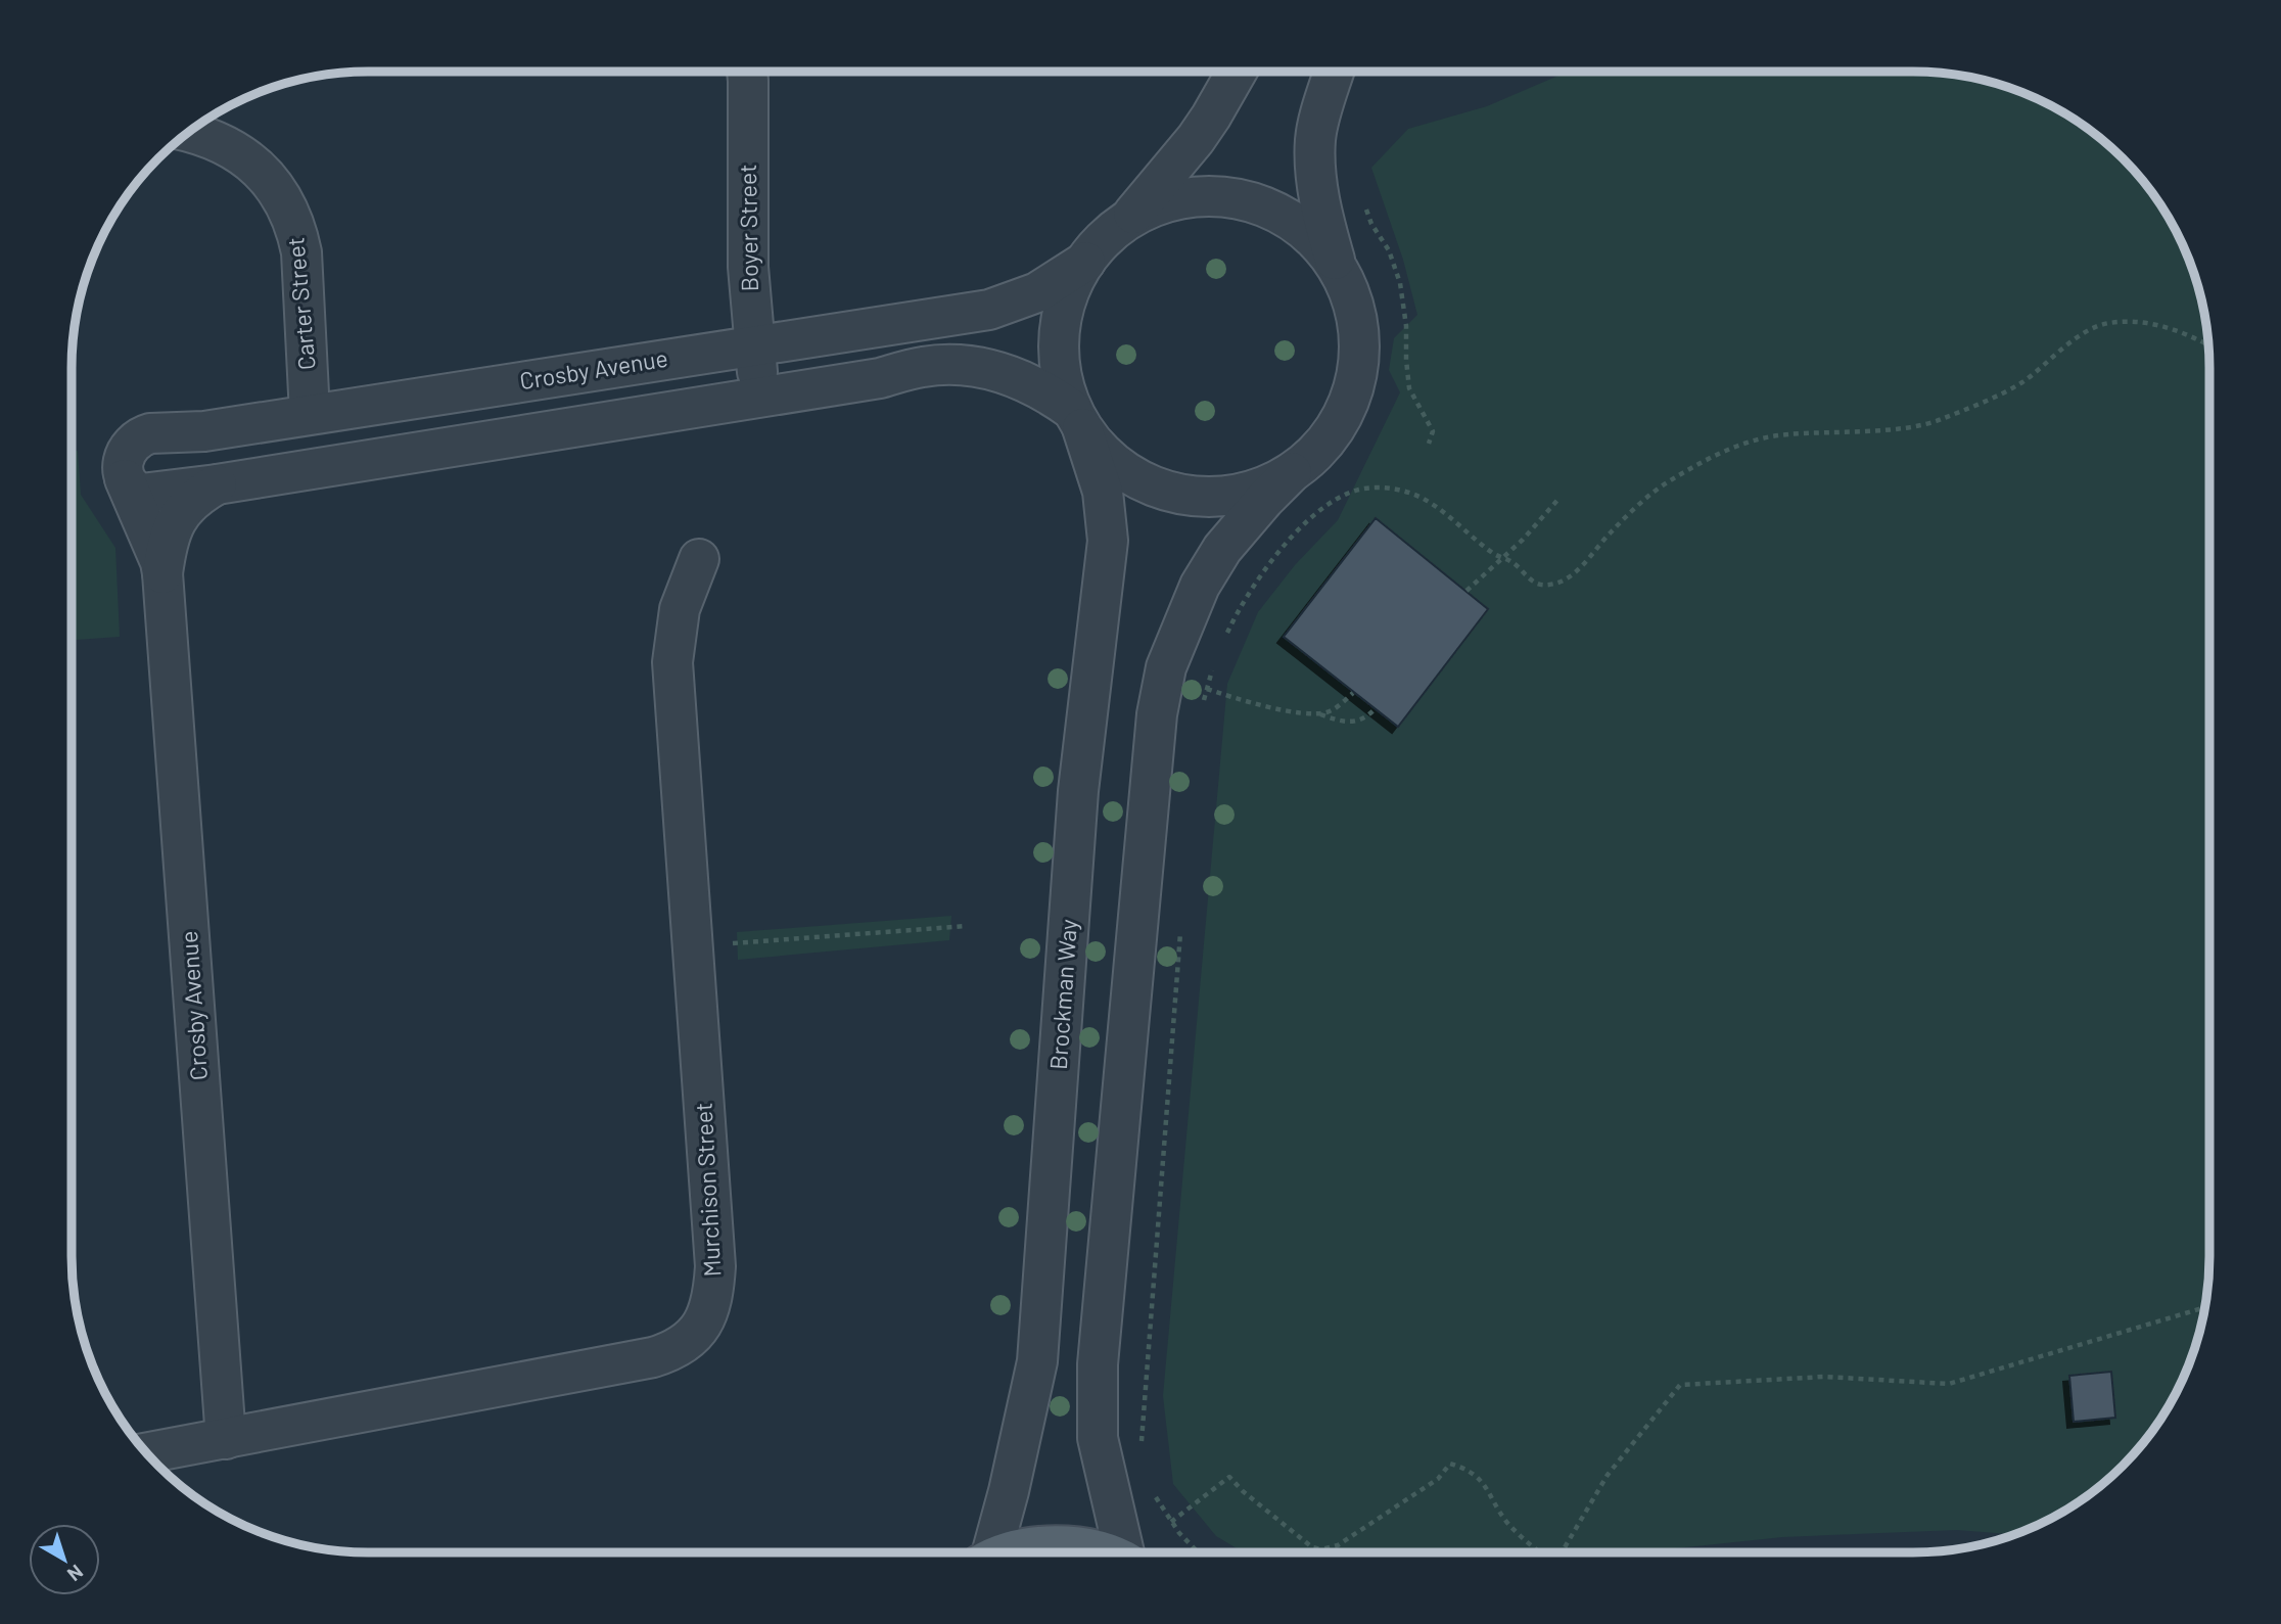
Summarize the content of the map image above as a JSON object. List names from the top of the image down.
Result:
{
  "streets": {
    "street": [
      "Boyer Street",
      "Carter Street",
      "Crosby Avenue",
      "Brockman Way",
      "Murchison Street"
    ]
  },
  "crossings": [
    ["Boyer Street", "Crosby Avenue"],
    ["Carter Street", "Crosby Avenue"],
    ["Crosby Avenue", "Brockman Way"],
    ["Crosby Avenue", "Murchison Street"]
  ],
  "north": "bottom right"
}
